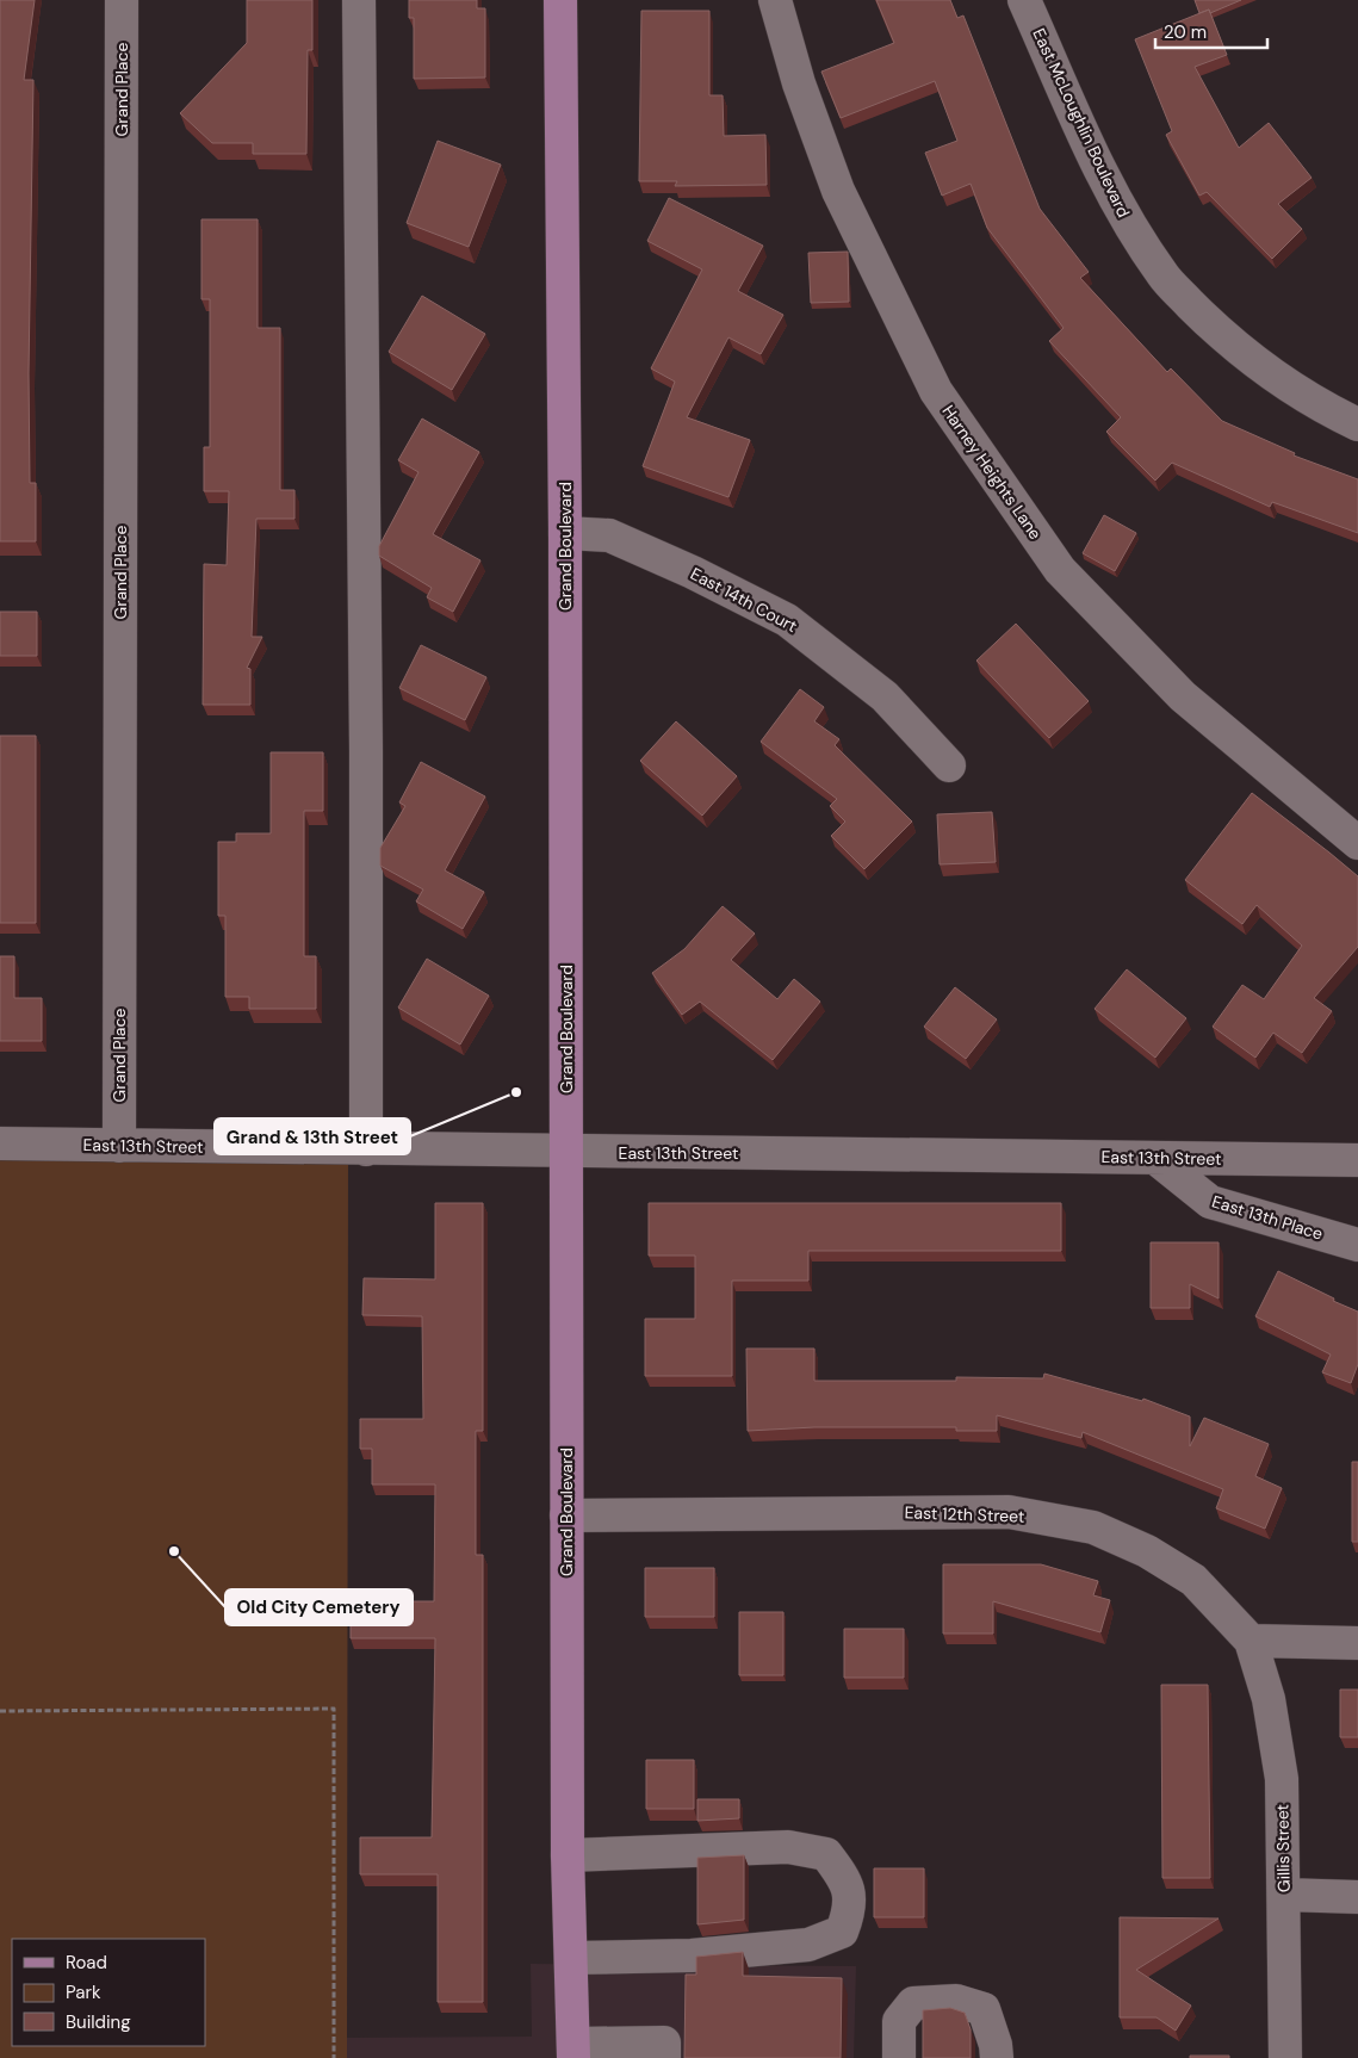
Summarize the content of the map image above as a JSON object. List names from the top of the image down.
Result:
{
  "streets": {
    "main road": ["Grand Boulevard"],
    "street": [
      "Grand Place",
      "East McLoughlin Boulevard",
      "Harney Heights Lane",
      "East 14th Court",
      "East 13th Street",
      "East 13th Place",
      "East 12th Street",
      "Gillis Street"
    ]
  },
  "crossings": [
    ["Grand Place", "East 13th Street"],
    ["Grand Boulevard", "East 14th Court"],
    ["Grand Boulevard", "East 13th Street"],
    ["Grand Boulevard", "East 12th Street"],
    ["East 13th Street", "East 13th Place"],
    ["East 12th Street", "Gillis Street"]
  ],
  "places": ["Grand & 13th Street", "Old City Cemetery"],
  "legend": ["Road", "Park", "Building"],
  "scale_bar": "20 m"
}
